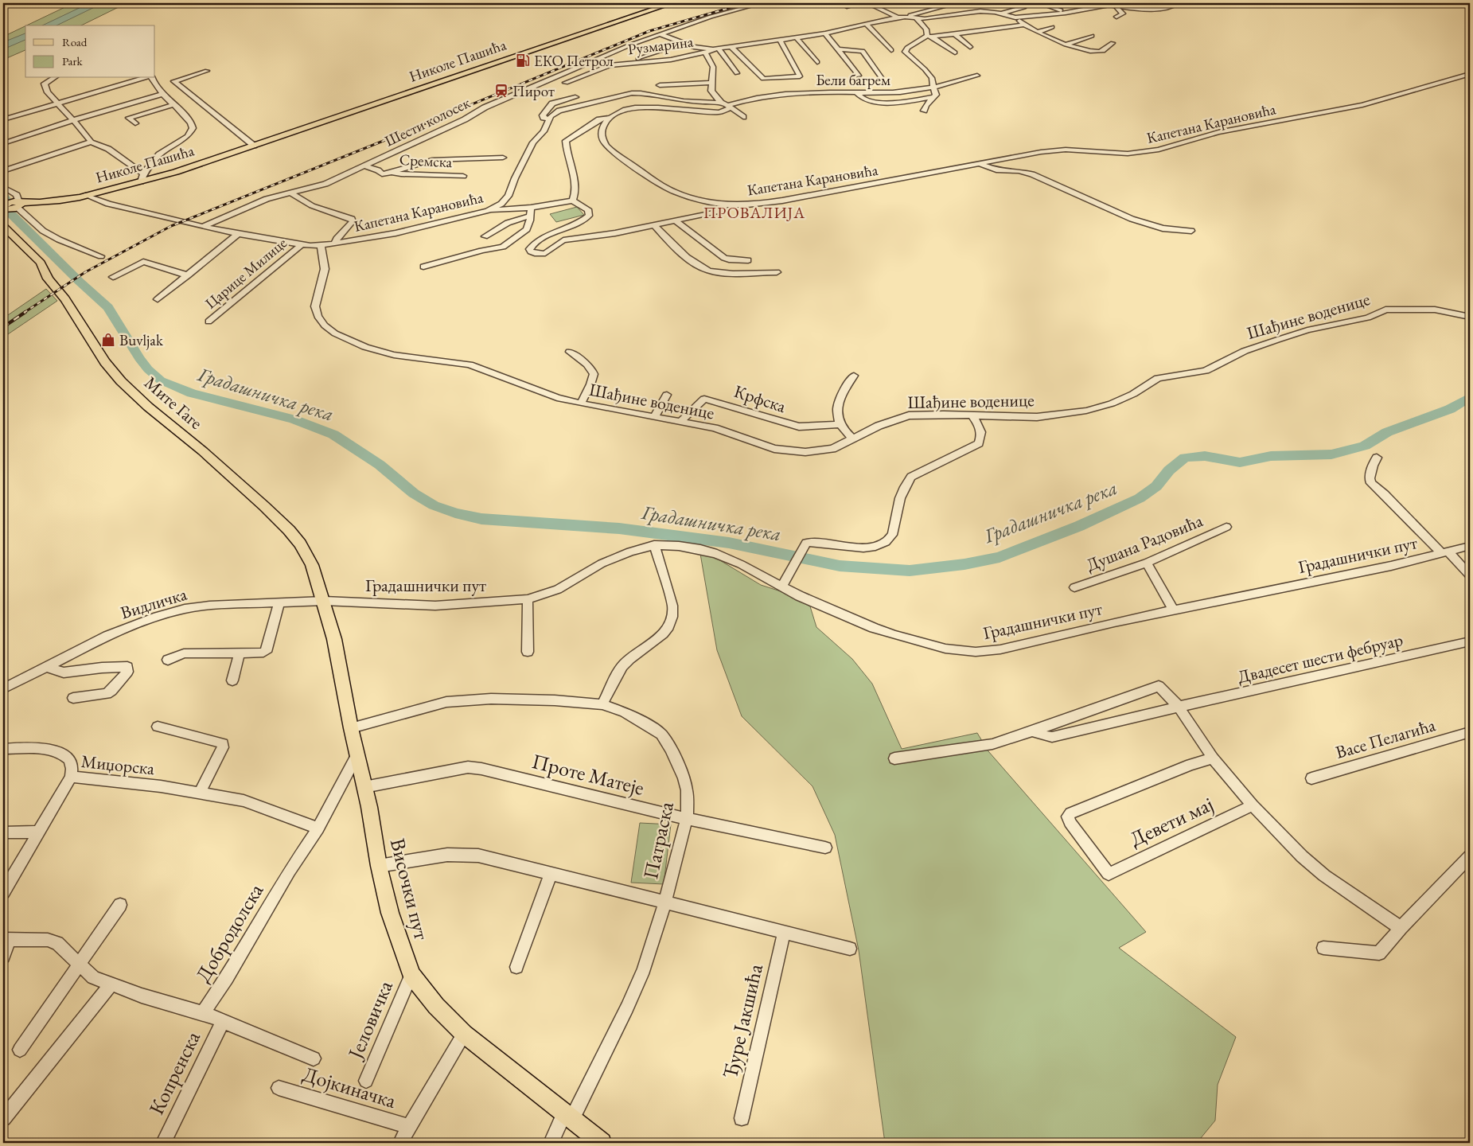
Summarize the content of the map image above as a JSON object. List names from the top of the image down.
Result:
{
  "streets": {
    "main road": ["Николе Пашића", "Мите Гаге", "Височки пут"],
    "street": [
      "Рузмарина",
      "Бели багрем",
      "Шести колосек",
      "Капетана Карановића",
      "Сремска",
      "Царице Милице",
      "Шађине воденице",
      "Крфска",
      "Душана Радовића",
      "Градашнички пут",
      "Видличка",
      "Двадесет шести фебруар",
      "Васе Пелагића",
      "Миџорска",
      "Проте Матеје",
      "Девети мај",
      "Патраска",
      "Добродолска",
      "Јеловичка",
      "Ђуре Јакшића",
      "Копренска",
      "Дојкиначка"
    ]
  },
  "crossings": [
    ["Рузмарина", "Шести колосек"],
    ["Николе Пашића", "Капетана Карановића"],
    ["Бели багрем", "Капетана Карановића"],
    ["Шести колосек", "Капетана Карановића"],
    ["Шести колосек", "Сремска"],
    ["Капетана Карановића", "Царице Милице"],
    ["Капетана Карановића", "Шађине воденице"],
    ["Шађине воденице", "Крфска"],
    ["Мите Гаге", "Градашнички пут"],
    ["Мите Гаге", "Видличка"],
    ["Мите Гаге", "Височки пут"],
    ["Градашнички пут", "Видличка"],
    ["Градашнички пут", "Височки пут"],
    ["Видличка", "Височки пут"],
    ["Миџорска", "Добродолска"],
    ["Проте Матеје", "Патраска"],
    ["Проте Матеје", "Височки пут"],
    ["Патраска", "Височки пут"],
    ["Височки пут", "Добродолска"],
    ["Височки пут", "Јеловичка"],
    ["Височки пут", "Дојкиначка"],
    ["Добродолска", "Копренска"]
  ],
  "districts": ["ПРОВАЛИЈА"],
  "water": ["Градашничка река"],
  "places": {
    "fuel station": ["ЕКО Петрол"],
    "station": ["Пирот"],
    "shop": ["Buvljak"]
  },
  "legend": ["Road", "Park"]
}
